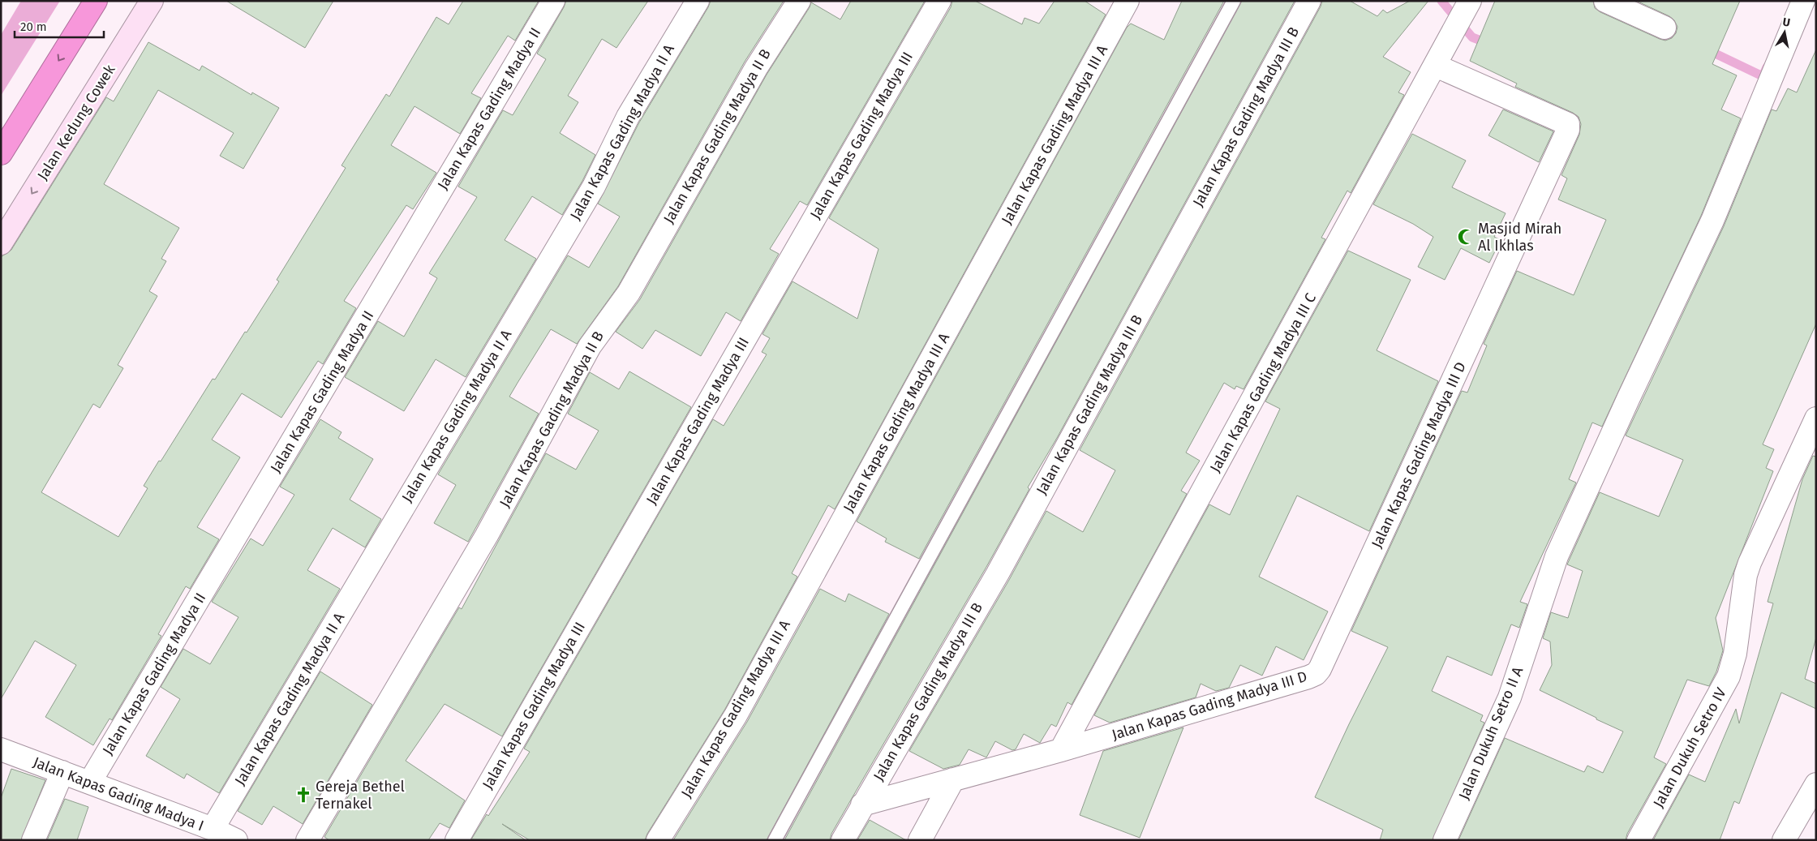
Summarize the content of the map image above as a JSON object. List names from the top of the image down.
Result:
{
  "streets": {
    "main road": ["Jalan Kedung Cowek"],
    "street": [
      "Jalan Kapas Gading Madya II",
      "Jalan Kapas Gading Madya III B",
      "Jalan Kapas Gading Madya II A",
      "Jalan Kapas Gading Madya III A",
      "Jalan Kapas Gading Madya III",
      "Jalan Kapas Gading Madya II B",
      "Jalan Kapas Gading Madya III C",
      "Jalan Kapas Gading Madya III D",
      "Jalan Dukuh Setro II A",
      "Jalan Dukuh Setro IV",
      "Jalan Kapas Gading Madya I"
    ]
  },
  "crossings": [
    ["Jalan Kapas Gading Madya II", "Jalan Kapas Gading Madya I"],
    ["Jalan Kapas Gading Madya III B", "Jalan Kapas Gading Madya III C"],
    ["Jalan Kapas Gading Madya III B", "Jalan Kapas Gading Madya III D"],
    ["Jalan Kapas Gading Madya II A", "Jalan Kapas Gading Madya I"],
    ["Jalan Kapas Gading Madya III C", "Jalan Kapas Gading Madya III D"]
  ],
  "one_way": ["Jalan Kedung Cowek"],
  "places": {
    "mosque": ["Masjid Mirah Al Ikhlas"],
    "church": ["Gereja Bethel Ternakel"]
  },
  "scale_bar": "20 m",
  "north": "top"
}
